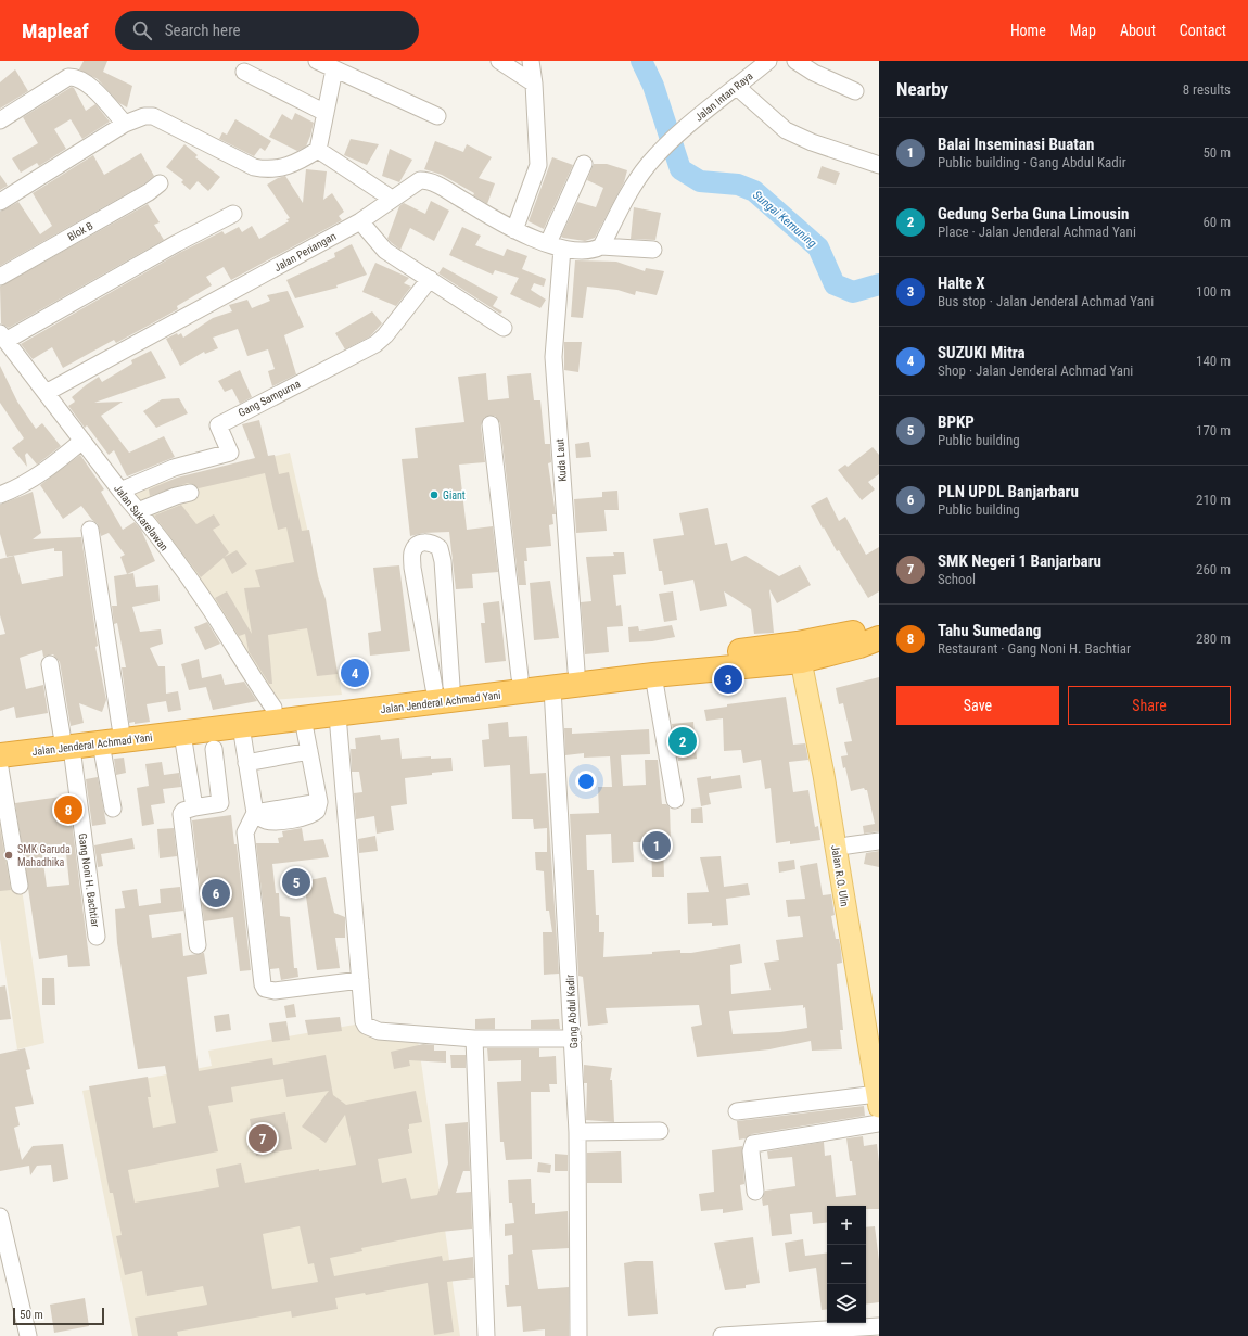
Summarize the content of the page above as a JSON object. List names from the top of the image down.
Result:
{
  "streets": {
    "highway": ["Jalan Jenderal Achmad Yani"],
    "main road": ["Jalan R.O. Ulin"],
    "street": [
      "Jalan Intan Raya",
      "Blok B",
      "Jalan Periangan",
      "Gang Sampurna",
      "Kuda Laut",
      "Jalan Sukarelawan",
      "Gang Noni H. Bachtiar",
      "Gang Abdul Kadir"
    ]
  },
  "crossings": [
    ["Jalan Intan Raya", "Jalan Periangan"],
    ["Jalan Periangan", "Kuda Laut"],
    ["Jalan Periangan", "Jalan Sukarelawan"],
    ["Gang Sampurna", "Jalan Sukarelawan"],
    ["Kuda Laut", "Jalan Jenderal Achmad Yani"],
    ["Jalan Sukarelawan", "Jalan Jenderal Achmad Yani"],
    ["Jalan Jenderal Achmad Yani", "Jalan R.O. Ulin"],
    ["Jalan Jenderal Achmad Yani", "Gang Noni H. Bachtiar"],
    ["Jalan Jenderal Achmad Yani", "Gang Abdul Kadir"]
  ],
  "water": ["Sungai Kemuning"],
  "places": ["Giant", "SMK Garuda Mahadhika"],
  "scale_bar": "50 m",
  "page": {
    "header": "Mapleaf",
    "search": "Search here",
    "nav": [
      "Home",
      "Map",
      "About",
      "Contact"
    ],
    "heading": ["Nearby", "8 results"],
    "list": [
      {
        "mark": "1",
        "name": "Balai Inseminasi Buatan",
        "note": "Public building · Gang Abdul Kadir",
        "value": "50 m"
      },
      {
        "mark": "2",
        "name": "Gedung Serba Guna Limousin",
        "note": "Place · Jalan Jenderal Achmad Yani",
        "value": "60 m"
      },
      {
        "mark": "3",
        "name": "Halte X",
        "note": "Bus stop · Jalan Jenderal Achmad Yani",
        "value": "100 m"
      },
      {
        "mark": "4",
        "name": "SUZUKI Mitra",
        "note": "Shop · Jalan Jenderal Achmad Yani",
        "value": "140 m"
      },
      {
        "mark": "5",
        "name": "BPKP",
        "note": "Public building",
        "value": "170 m"
      },
      {
        "mark": "6",
        "name": "PLN UPDL Banjarbaru",
        "note": "Public building",
        "value": "210 m"
      },
      {
        "mark": "7",
        "name": "SMK Negeri 1 Banjarbaru",
        "note": "School",
        "value": "260 m"
      },
      {
        "mark": "8",
        "name": "Tahu Sumedang",
        "note": "Restaurant · Gang Noni H. Bachtiar",
        "value": "280 m"
      }
    ],
    "pins": [
      "4",
      "3",
      "2",
      "8",
      "1",
      "5",
      "6",
      "7"
    ],
    "buttons": ["Save", "Share"],
    "map_buttons": ["+", "−"],
    "scale": "50 m"
  }
}
